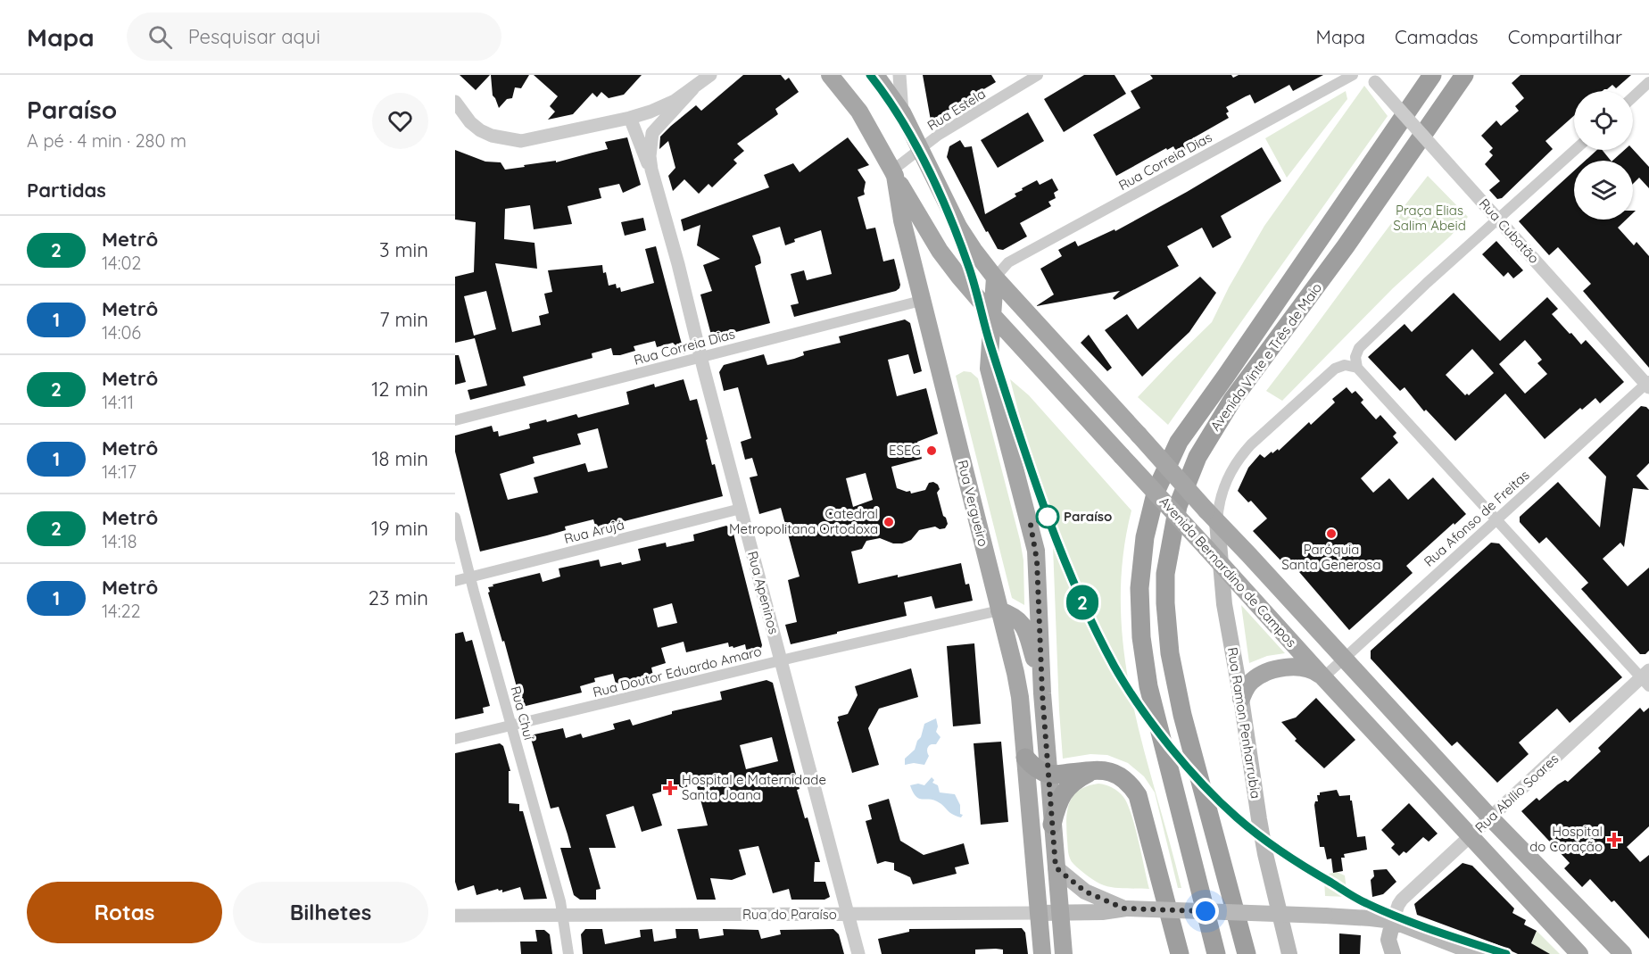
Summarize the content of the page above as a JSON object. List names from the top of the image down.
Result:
{
  "streets": {
    "highway": ["Avenida Vinte e Três de Maio"],
    "main road": [
      "Rua Vergueiro",
      "Avenida Bernardino de Campos",
      "Rua Ramon Penharrubia",
      "Rua do Paraíso"
    ],
    "street": [
      "Rua Estela",
      "Rua Correia Dias",
      "Rua Cubatão",
      "Rua Afonso de Freitas",
      "Rua Arujá",
      "Rua Apeninos",
      "Rua Doutor Eduardo Amaro",
      "Rua Chuí",
      "Rua Abílio Soares"
    ]
  },
  "crossings": [
    ["Rua Estela", "Rua Vergueiro"],
    ["Rua Estela", "Avenida Bernardino de Campos"],
    ["Rua Correia Dias", "Rua Vergueiro"],
    ["Rua Correia Dias", "Avenida Bernardino de Campos"],
    ["Rua Correia Dias", "Rua Apeninos"],
    ["Rua Cubatão", "Rua Afonso de Freitas"],
    ["Rua Vergueiro", "Avenida Bernardino de Campos"],
    ["Rua Vergueiro", "Rua Doutor Eduardo Amaro"],
    ["Rua Vergueiro", "Rua do Paraíso"],
    ["Rua Afonso de Freitas", "Avenida Bernardino de Campos"],
    ["Rua Arujá", "Rua Apeninos"],
    ["Rua Arujá", "Rua Chuí"],
    ["Avenida Bernardino de Campos", "Rua Ramon Penharrubia"],
    ["Avenida Bernardino de Campos", "Rua Abílio Soares"],
    ["Rua Apeninos", "Rua Doutor Eduardo Amaro"],
    ["Rua Apeninos", "Rua do Paraíso"],
    ["Rua Doutor Eduardo Amaro", "Rua Chuí"],
    ["Rua Chuí", "Rua do Paraíso"]
  ],
  "parks": ["Praça Elias Salim Abeid"],
  "places": {
    "other": [
      "ESEG",
      "Paraíso",
      "Catedral Metropolitana Ortodoxa",
      "Paróquia Santa Generosa"
    ],
    "health": ["Hospital e Maternidade Santa Joana", "Hospital do Coração"]
  },
  "lines": ["metro line 2"],
  "page": {
    "header": "Mapa",
    "search": "Pesquisar aqui",
    "nav": ["Mapa", "Camadas", "Compartilhar"],
    "heading": [
      ["Paraíso", "A pé · 4 min · 280 m"],
      "Partidas"
    ],
    "on_map": "2",
    "list": [
      {
        "mark": "2",
        "name": "Metrô",
        "note": "14:02",
        "value": "3 min"
      },
      {
        "mark": "1",
        "name": "Metrô",
        "note": "14:06",
        "value": "7 min"
      },
      {
        "mark": "2",
        "name": "Metrô",
        "note": "14:11",
        "value": "12 min"
      },
      {
        "mark": "1",
        "name": "Metrô",
        "note": "14:17",
        "value": "18 min"
      },
      {
        "mark": "2",
        "name": "Metrô",
        "note": "14:18",
        "value": "19 min"
      },
      {
        "mark": "1",
        "name": "Metrô",
        "note": "14:22",
        "value": "23 min"
      }
    ],
    "buttons": ["Rotas", "Bilhetes"]
  }
}
